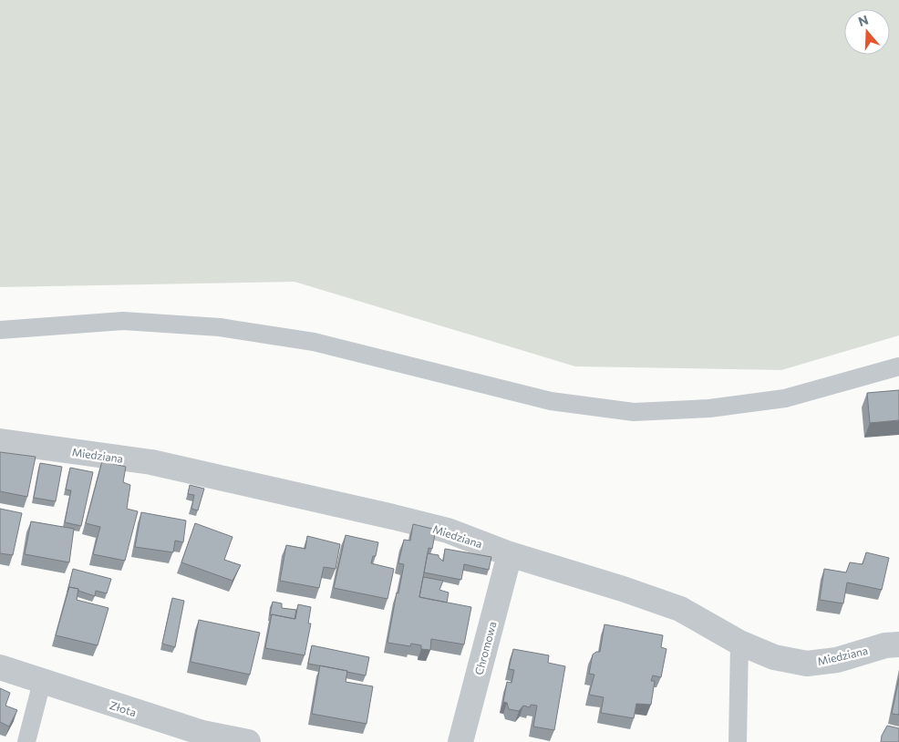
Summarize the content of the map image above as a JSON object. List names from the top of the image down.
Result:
{
  "streets": {
    "street": ["Miedziana", "Chromowa", "Złota"]
  },
  "crossings": [
    ["Miedziana", "Chromowa"]
  ],
  "north": "top"
}
